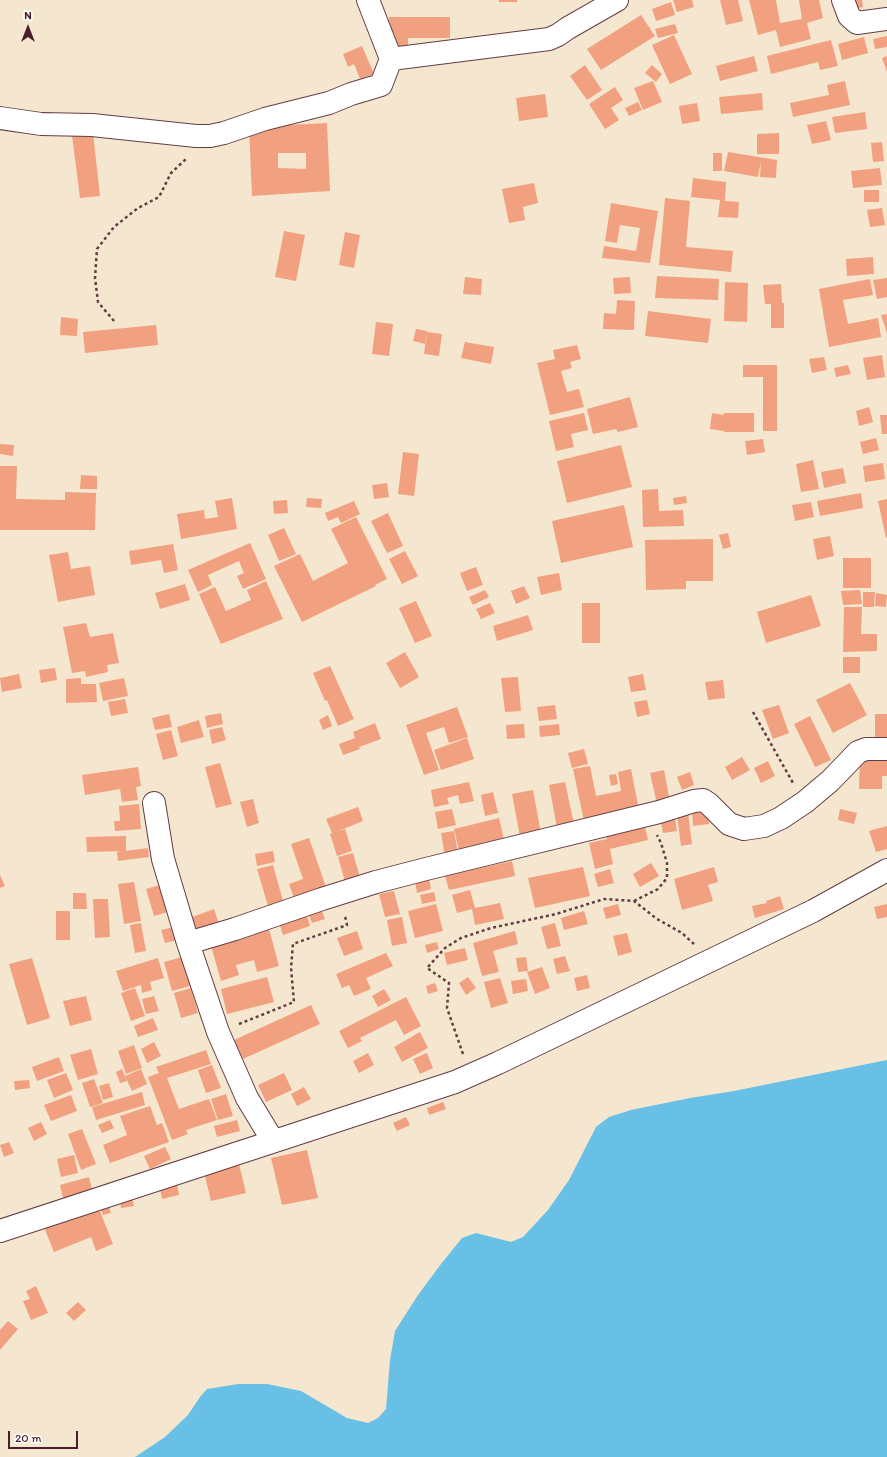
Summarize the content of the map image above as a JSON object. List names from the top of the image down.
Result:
{
  "scale_bar": "20 m",
  "north": "top"
}
